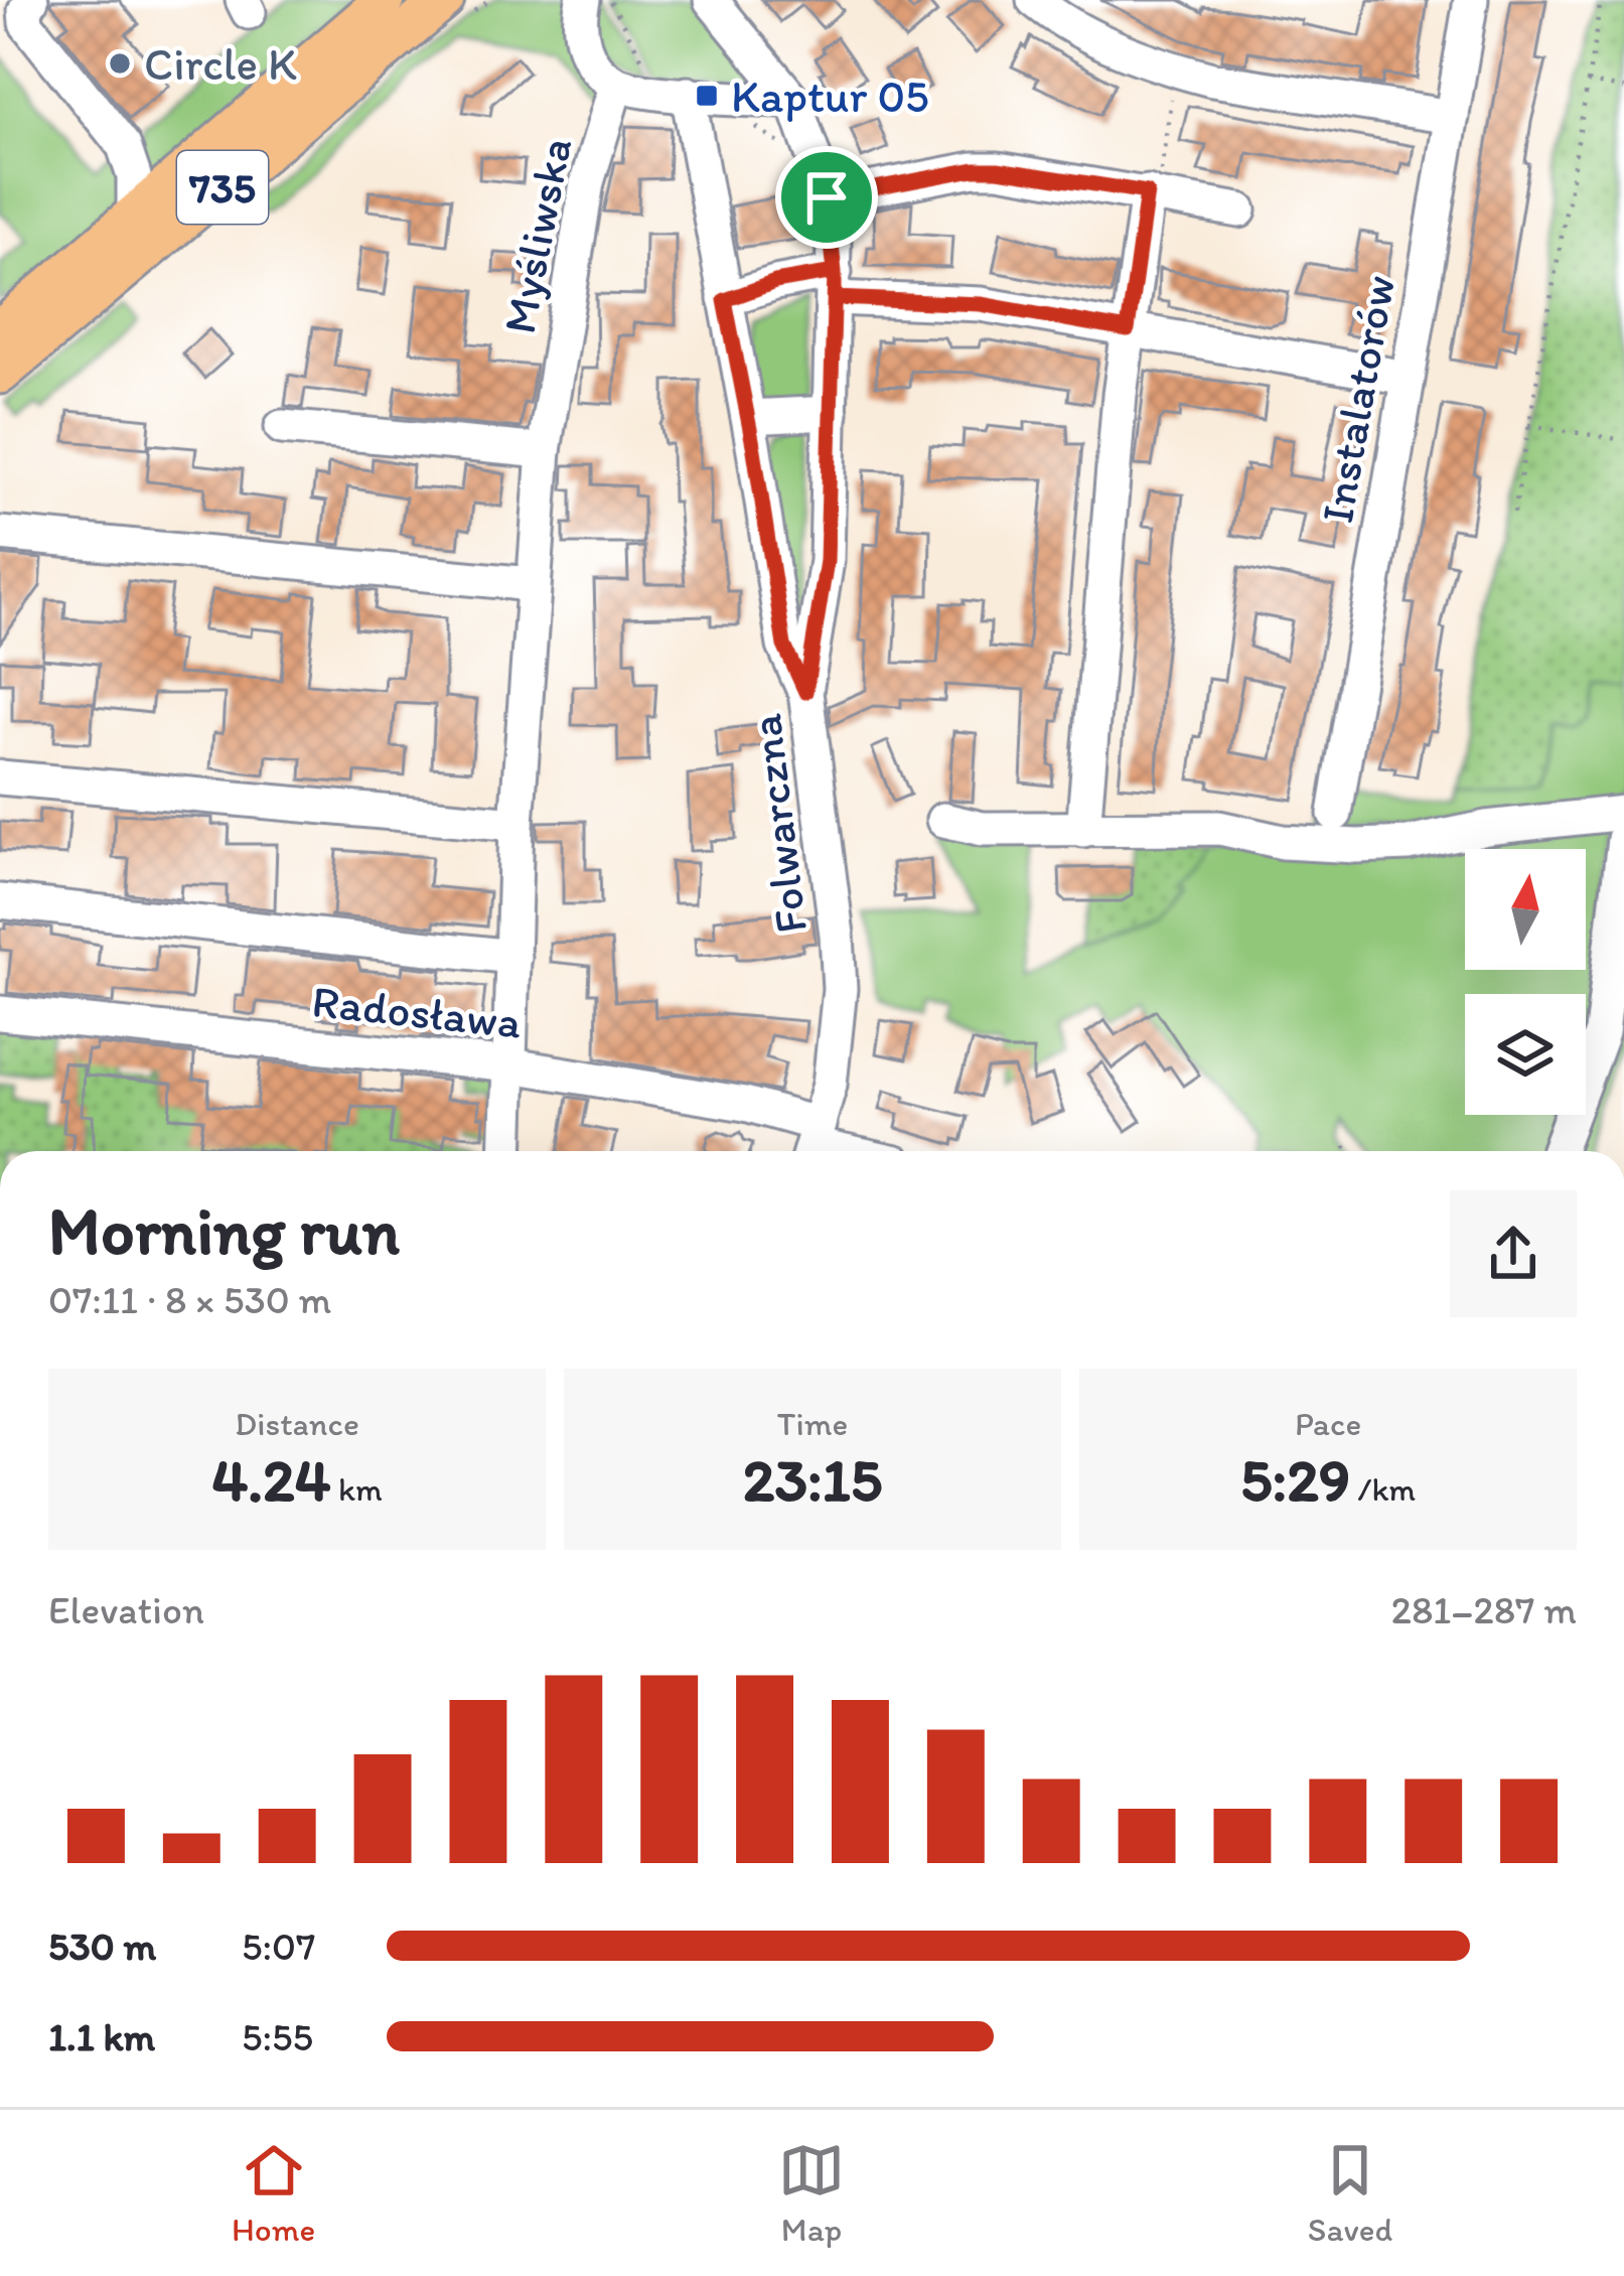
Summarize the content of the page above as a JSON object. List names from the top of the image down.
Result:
{
  "streets": {
    "main road": ["735"],
    "street": [
      "Myśliwska",
      "Instalatorów",
      "Folwarczna",
      "Radosława"
    ]
  },
  "crossings": [
    ["Myśliwska", "Radosława"],
    ["Folwarczna", "Radosława"]
  ],
  "places": {
    "other": ["Circle K"],
    "transit": ["Kaptur 05"]
  },
  "north": "top",
  "page": {
    "heading": ["Morning run", "07:11 · 8 × 530 m"],
    "stats": [
      ["Distance", "4.24 km"],
      ["Time", "23:15"],
      ["Pace", "5:29 /km"]
    ],
    "chart": ["Elevation", "281–287 m"],
    "list": [
      {
        "name": "530 m",
        "note": "5:07"
      },
      {
        "name": "1.1 km",
        "note": "5:55"
      }
    ],
    "tabs": ["Home", "Map", "Saved"]
  }
}
